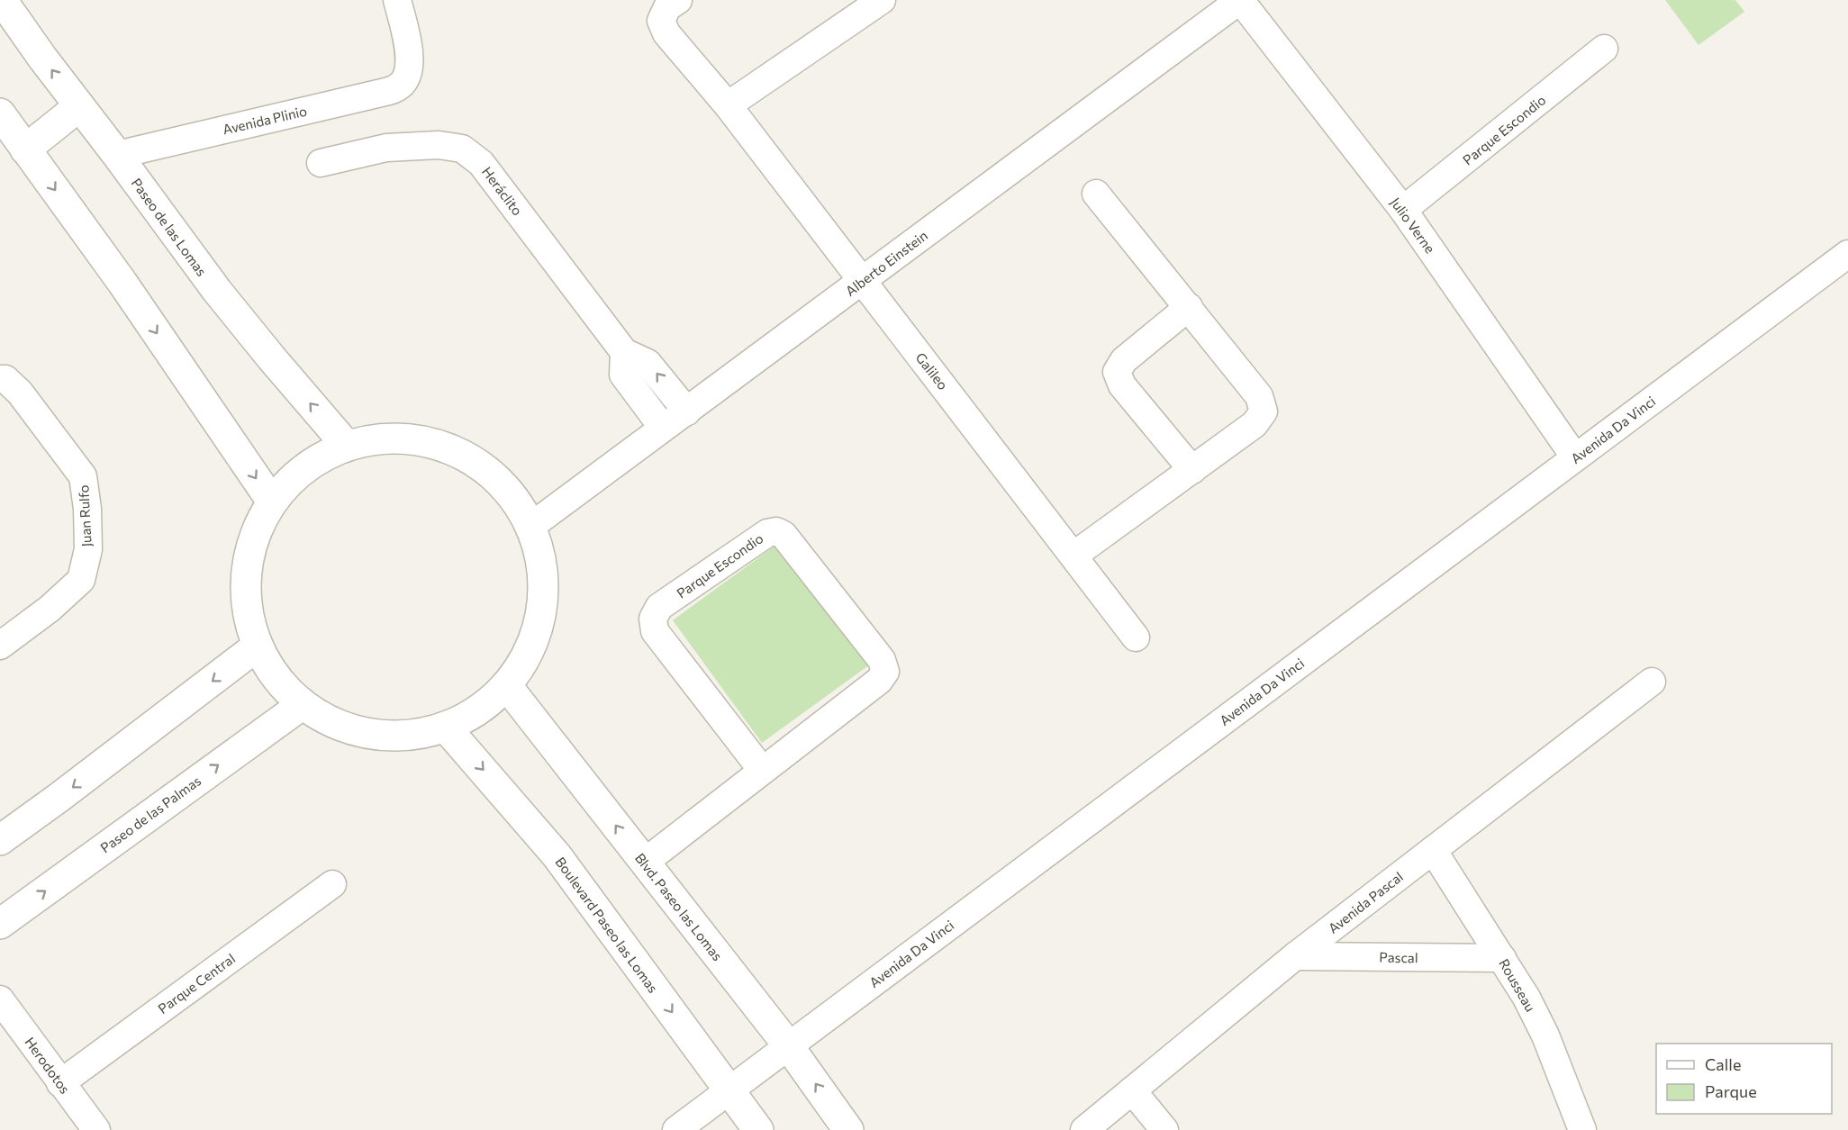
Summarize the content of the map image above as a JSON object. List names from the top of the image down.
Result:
{
  "streets": {
    "street": [
      "Avenida Plinio",
      "Parque Escondio",
      "Heráclito",
      "Julio Verne",
      "Paseo de las Lomas",
      "Alberto Einstein",
      "Galileo",
      "Avenida Da Vinci",
      "Juan Rulfo",
      "Paseo de las Palmas",
      "Avenida Pascal",
      "Blvd. Paseo las Lomas",
      "Boulevard Paseo las Lomas",
      "Pascal",
      "Parque Central",
      "Rousseau",
      "Herodotos"
    ]
  },
  "crossings": [
    ["Avenida Plinio", "Paseo de las Lomas"],
    ["Parque Escondio", "Julio Verne"],
    ["Parque Escondio", "Blvd. Paseo las Lomas"],
    ["Heráclito", "Alberto Einstein"],
    ["Julio Verne", "Alberto Einstein"],
    ["Julio Verne", "Avenida Da Vinci"],
    ["Alberto Einstein", "Galileo"],
    ["Avenida Da Vinci", "Blvd. Paseo las Lomas"],
    ["Avenida Da Vinci", "Boulevard Paseo las Lomas"],
    ["Avenida Pascal", "Pascal"],
    ["Avenida Pascal", "Rousseau"],
    ["Pascal", "Rousseau"],
    ["Parque Central", "Herodotos"]
  ],
  "one_way": ["Blvd. Paseo las Lomas", "Boulevard Paseo las Lomas"],
  "legend": ["Calle", "Parque"]
}
